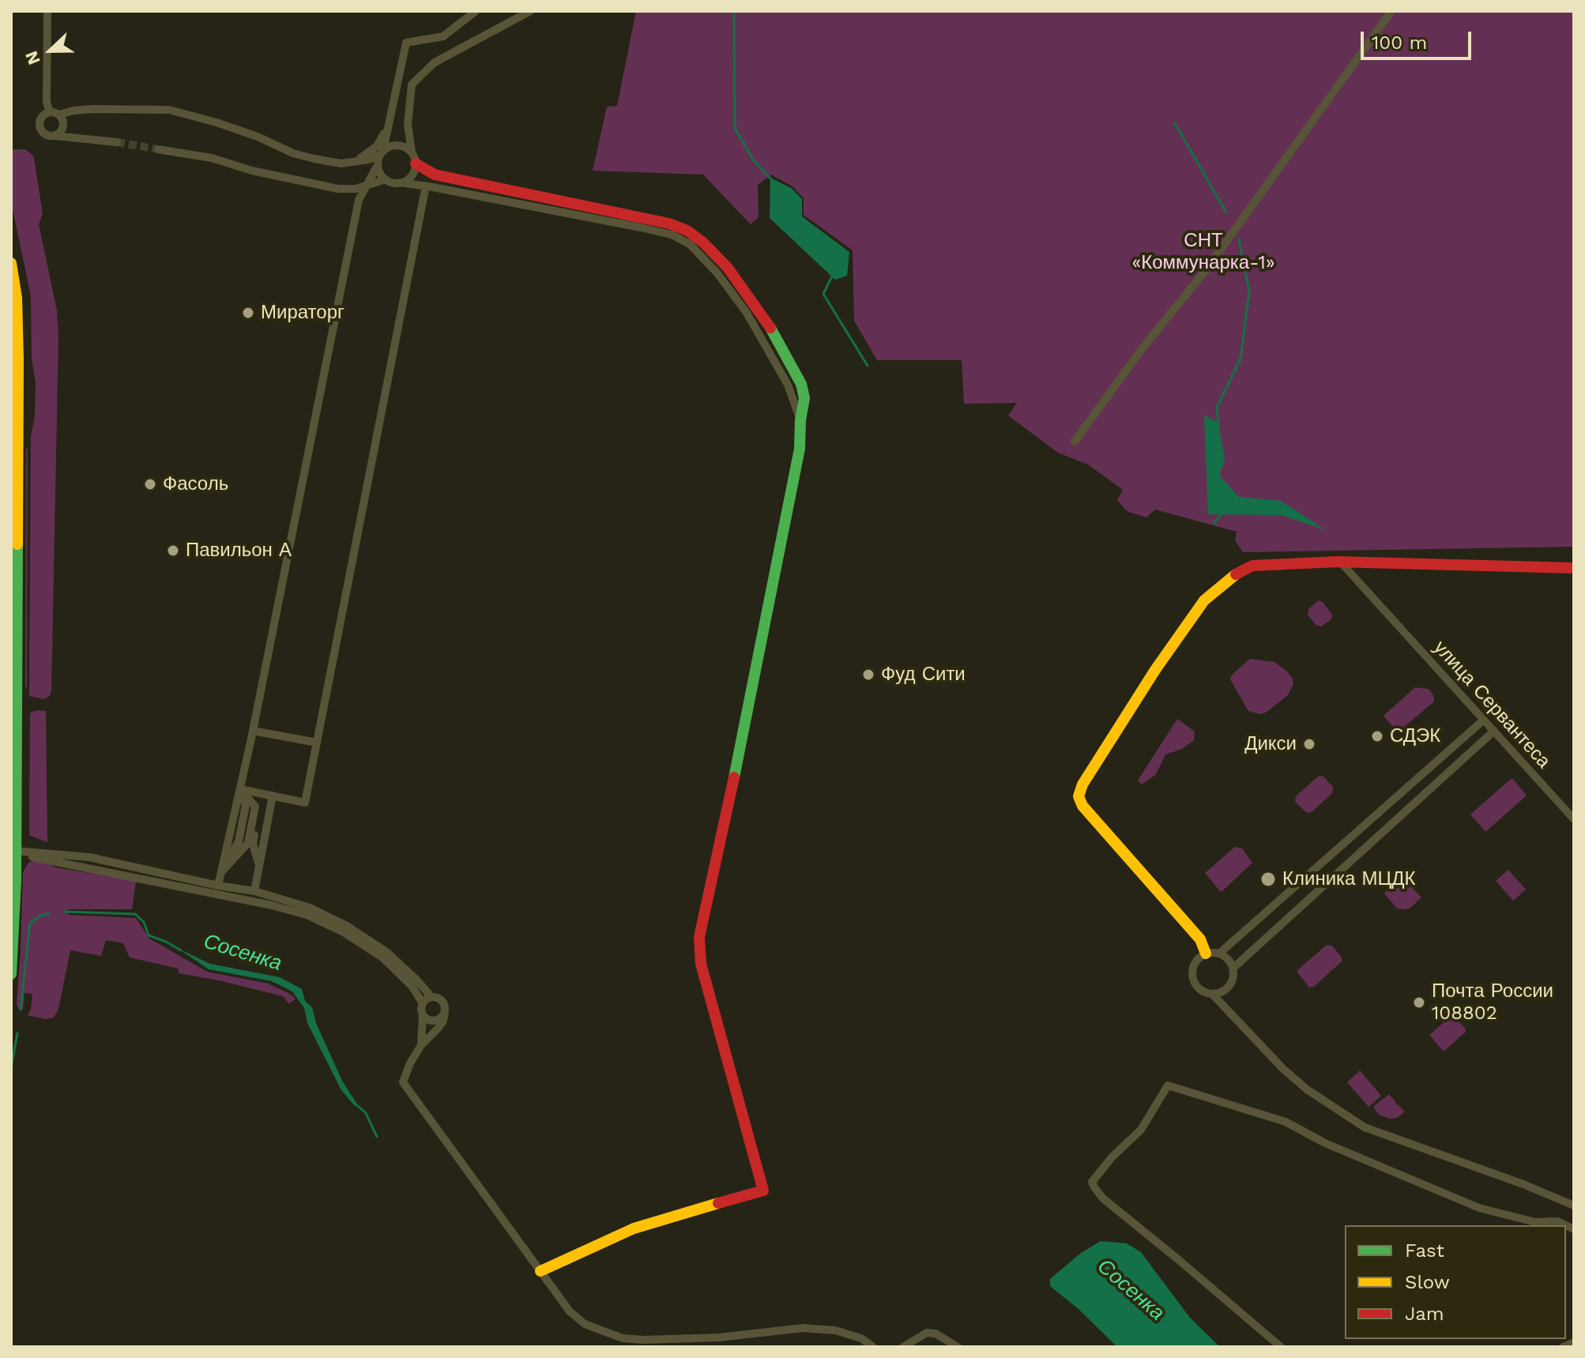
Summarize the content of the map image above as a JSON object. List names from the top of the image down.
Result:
{
  "streets": {
    "street": ["улица Сервантеса"]
  },
  "water": ["Сосенка"],
  "parks": ["СНТ «Коммунарка-1»"],
  "places": [
    "Мираторг",
    "Фасоль",
    "Павильон А",
    "Фуд Сити",
    "СДЭК",
    "Дикси",
    "Клиника МЦДК",
    "Почта России 108802"
  ],
  "legend": ["Fast", "Slow", "Jam"],
  "scale_bar": "100 m",
  "north": "left"
}
